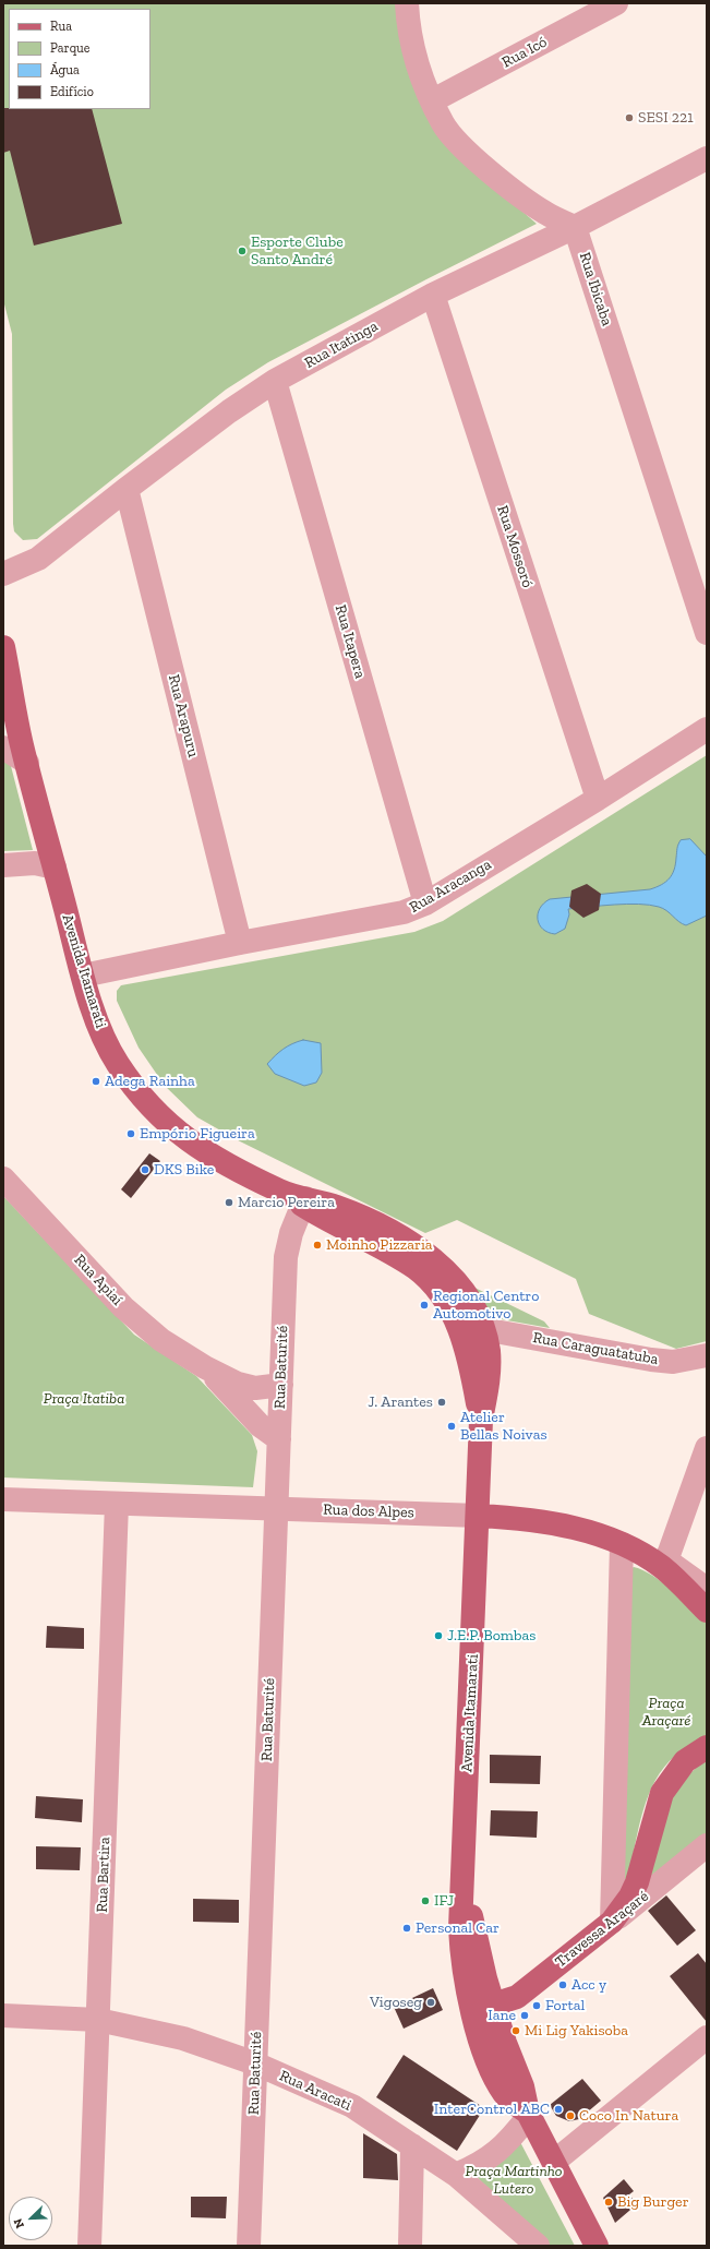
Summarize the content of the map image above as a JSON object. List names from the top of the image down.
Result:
{
  "streets": {
    "main road": ["Avenida Itamarati", "Rua dos Alpes", "Travessa Araçaré"],
    "street": [
      "Rua Icó",
      "Rua Ibicaba",
      "Rua Itatinga",
      "Rua Mossoró",
      "Rua Itapera",
      "Rua Arapuru",
      "Rua Aracanga",
      "Rua Apiaí",
      "Rua Caraguatatuba",
      "Rua Baturité",
      "Rua Bartira",
      "Rua Aracati"
    ]
  },
  "crossings": [
    ["Rua Ibicaba", "Rua Itatinga"],
    ["Rua Itatinga", "Rua Mossoró"],
    ["Rua Itatinga", "Rua Itapera"],
    ["Rua Itatinga", "Rua Arapuru"],
    ["Rua Mossoró", "Rua Aracanga"],
    ["Rua Itapera", "Rua Aracanga"],
    ["Rua Arapuru", "Rua Aracanga"],
    ["Rua Aracanga", "Avenida Itamarati"],
    ["Avenida Itamarati", "Rua Caraguatatuba"],
    ["Avenida Itamarati", "Rua Baturité"],
    ["Avenida Itamarati", "Rua dos Alpes"],
    ["Avenida Itamarati", "Travessa Araçaré"],
    ["Rua Apiaí", "Rua Baturité"],
    ["Rua Baturité", "Rua dos Alpes"],
    ["Rua Baturité", "Rua Aracati"],
    ["Rua dos Alpes", "Rua Bartira"],
    ["Rua Bartira", "Rua Aracati"]
  ],
  "parks": ["Praça Itatiba", "Praça Araçaré", "Praça Martinho Lutero"],
  "places": [
    "SESI 221",
    "Esporte Clube Santo André",
    "Adega Rainha",
    "Empório Figueira",
    "DKS Bike",
    "Marcio Pereira",
    "Moinho Pizzaria",
    "Regional Centro Automotivo",
    "J. Arantes",
    "Atelier Bellas Noivas",
    "J.E.P. Bombas",
    "IFJ",
    "Personal Car",
    "Acc y",
    "Vigoseg",
    "Fortal",
    "Iane",
    "Mi Lig Yakisoba",
    "InterControl ABC",
    "Coco In Natura",
    "Big Burger"
  ],
  "legend": [
    "Rua",
    "Parque",
    "Água",
    "Edifício"
  ],
  "north": "bottom left"
}
